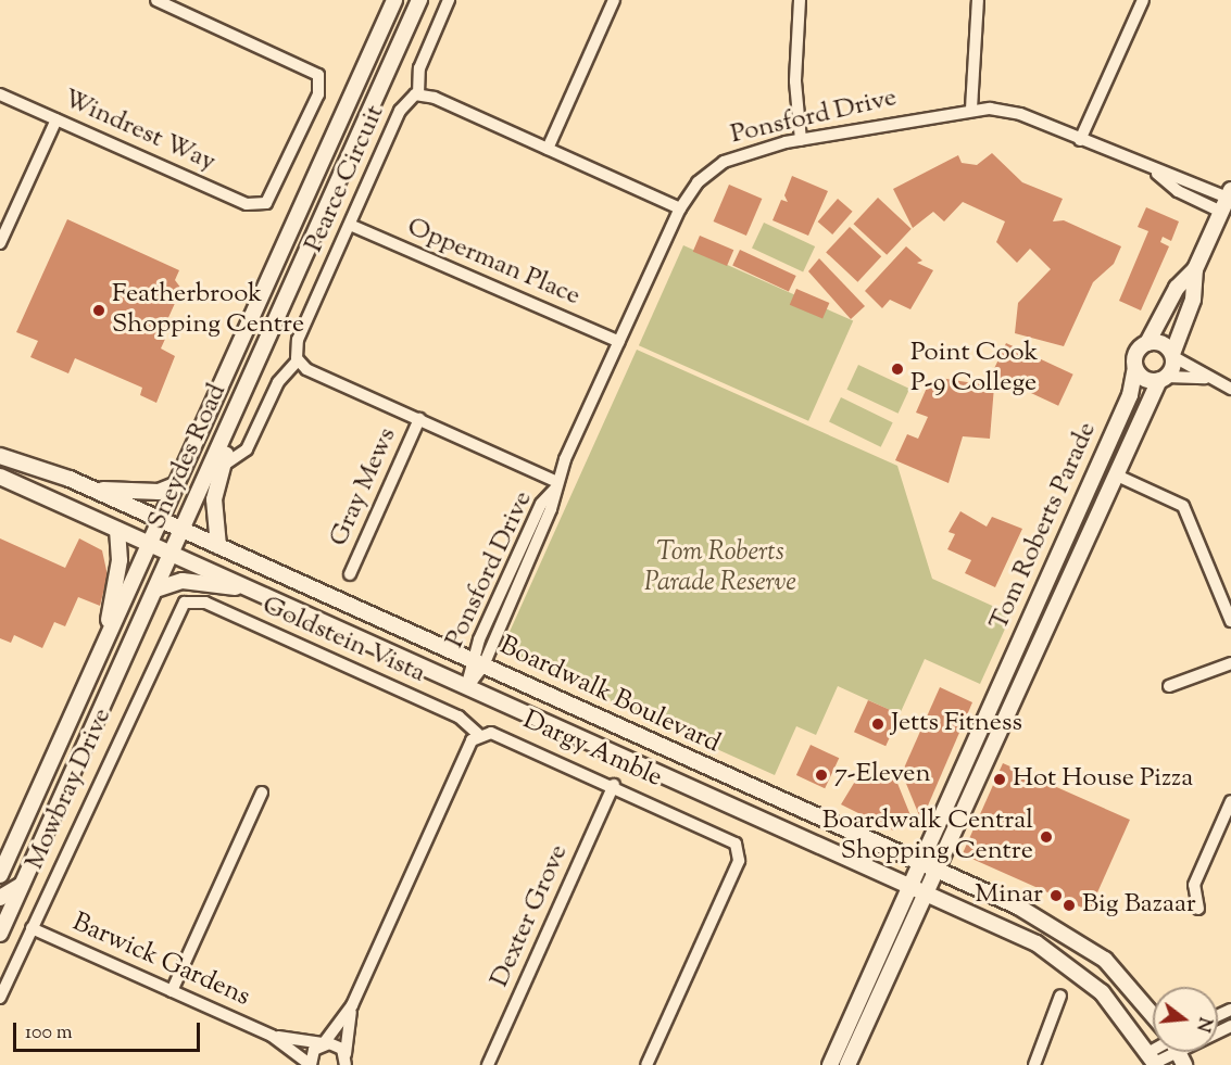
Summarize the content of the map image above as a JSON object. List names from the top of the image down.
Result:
{
  "streets": {
    "main road": ["Sneydes Road", "Tom Roberts Parade", "Boardwalk Boulevard"],
    "street": [
      "Ponsford Drive",
      "Windrest Way",
      "Pearce Circuit",
      "Opperman Place",
      "Gray Mews",
      "Goldstein Vista",
      "Dargy Amble",
      "Mowbray Drive",
      "Dexter Grove",
      "Barwick Gardens"
    ]
  },
  "crossings": [
    ["Ponsford Drive", "Pearce Circuit"],
    ["Ponsford Drive", "Opperman Place"],
    ["Ponsford Drive", "Boardwalk Boulevard"],
    ["Pearce Circuit", "Opperman Place"],
    ["Sneydes Road", "Boardwalk Boulevard"],
    ["Tom Roberts Parade", "Boardwalk Boulevard"],
    ["Goldstein Vista", "Dargy Amble"],
    ["Goldstein Vista", "Mowbray Drive"],
    ["Dargy Amble", "Dexter Grove"],
    ["Mowbray Drive", "Barwick Gardens"]
  ],
  "parks": ["Tom Roberts Parade Reserve"],
  "places": [
    "Featherbrook Shopping Centre",
    "Point Cook P-9 College",
    "Jetts Fitness",
    "7-Eleven",
    "Hot House Pizza",
    "Boardwalk Central Shopping Centre",
    "Minar",
    "Big Bazaar"
  ],
  "scale_bar": "100 m",
  "north": "right"
}
